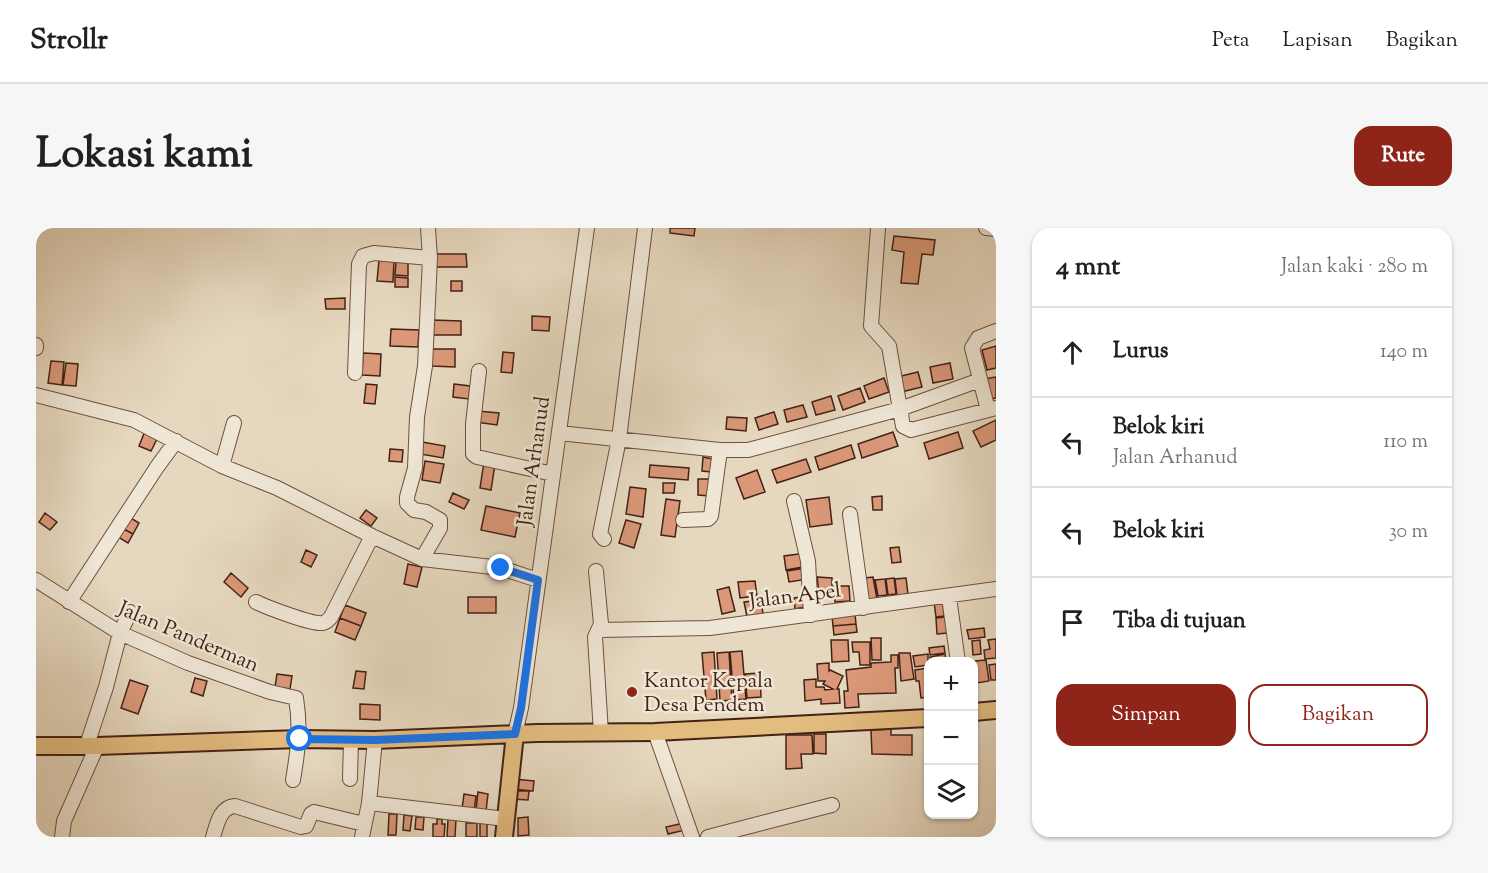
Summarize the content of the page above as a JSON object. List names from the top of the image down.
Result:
{
  "streets": {
    "street": ["Jalan Arhanud", "Jalan Apel", "Jalan Panderman"]
  },
  "places": ["Kantor Kepala Desa Pendem"],
  "page": {
    "header": "Strollr",
    "nav": ["Peta", "Lapisan", "Bagikan"],
    "title": "Lokasi kami",
    "buttons": [
      "Rute",
      ["Simpan", "Bagikan"]
    ],
    "heading": ["4 mnt", "Jalan kaki · 280 m"],
    "list": [
      ["Lurus", "140 m"],
      ["Belok kiri", "Jalan Arhanud", "110 m"],
      ["Belok kiri", "30 m"],
      "Tiba di tujuan"
    ],
    "map_buttons": ["+", "−"]
  }
}
